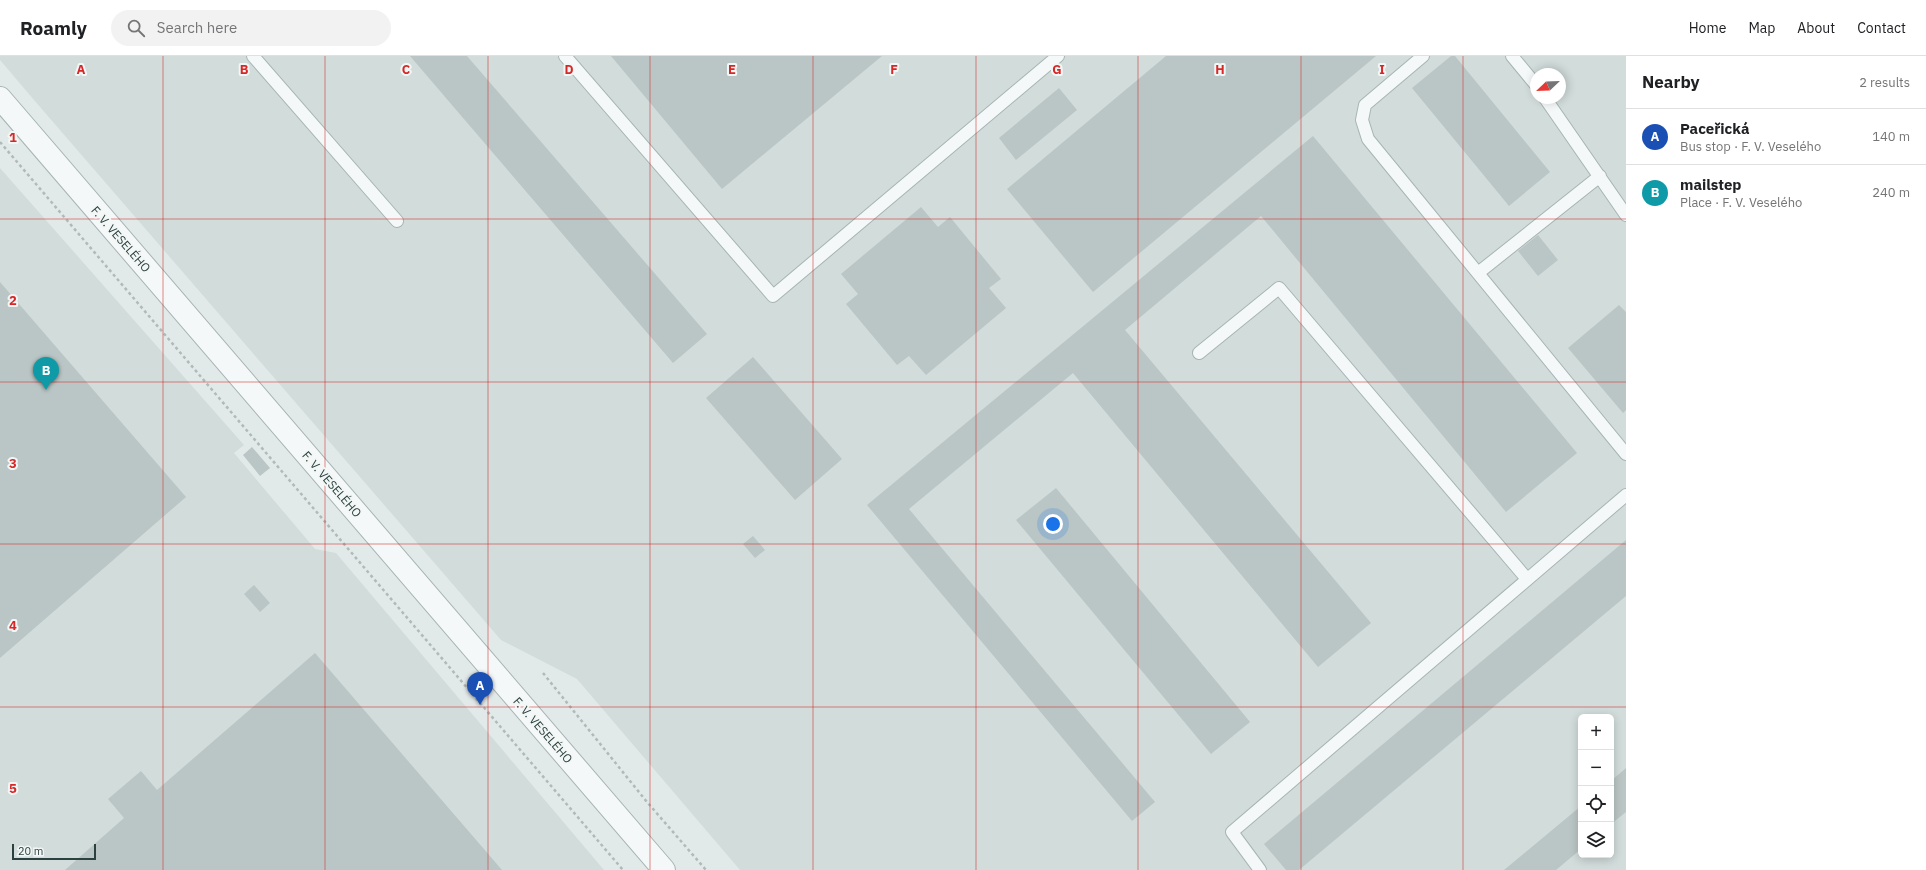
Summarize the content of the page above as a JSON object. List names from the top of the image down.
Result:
{
  "streets": {
    "street": ["F. V. VESELÉHO"]
  },
  "scale_bar": "20 m",
  "north": "bottom left",
  "page": {
    "header": "Roamly",
    "search": "Search here",
    "nav": [
      "Home",
      "Map",
      "About",
      "Contact"
    ],
    "heading": ["Nearby", "2 results"],
    "list": [
      {
        "mark": "A",
        "name": "Paceřická",
        "note": "Bus stop · F. V. Veselého",
        "value": "140 m"
      },
      {
        "mark": "B",
        "name": "mailstep",
        "note": "Place · F. V. Veselého",
        "value": "240 m"
      }
    ],
    "pins": ["B", "A"],
    "map_buttons": ["+", "−"],
    "scale": "20 m"
  },
  "grid": {
    "columns": [
      "A",
      "B",
      "C",
      "D",
      "E",
      "F",
      "G",
      "H",
      "I"
    ],
    "rows": [
      "1",
      "2",
      "3",
      "4",
      "5"
    ]
  }
}
